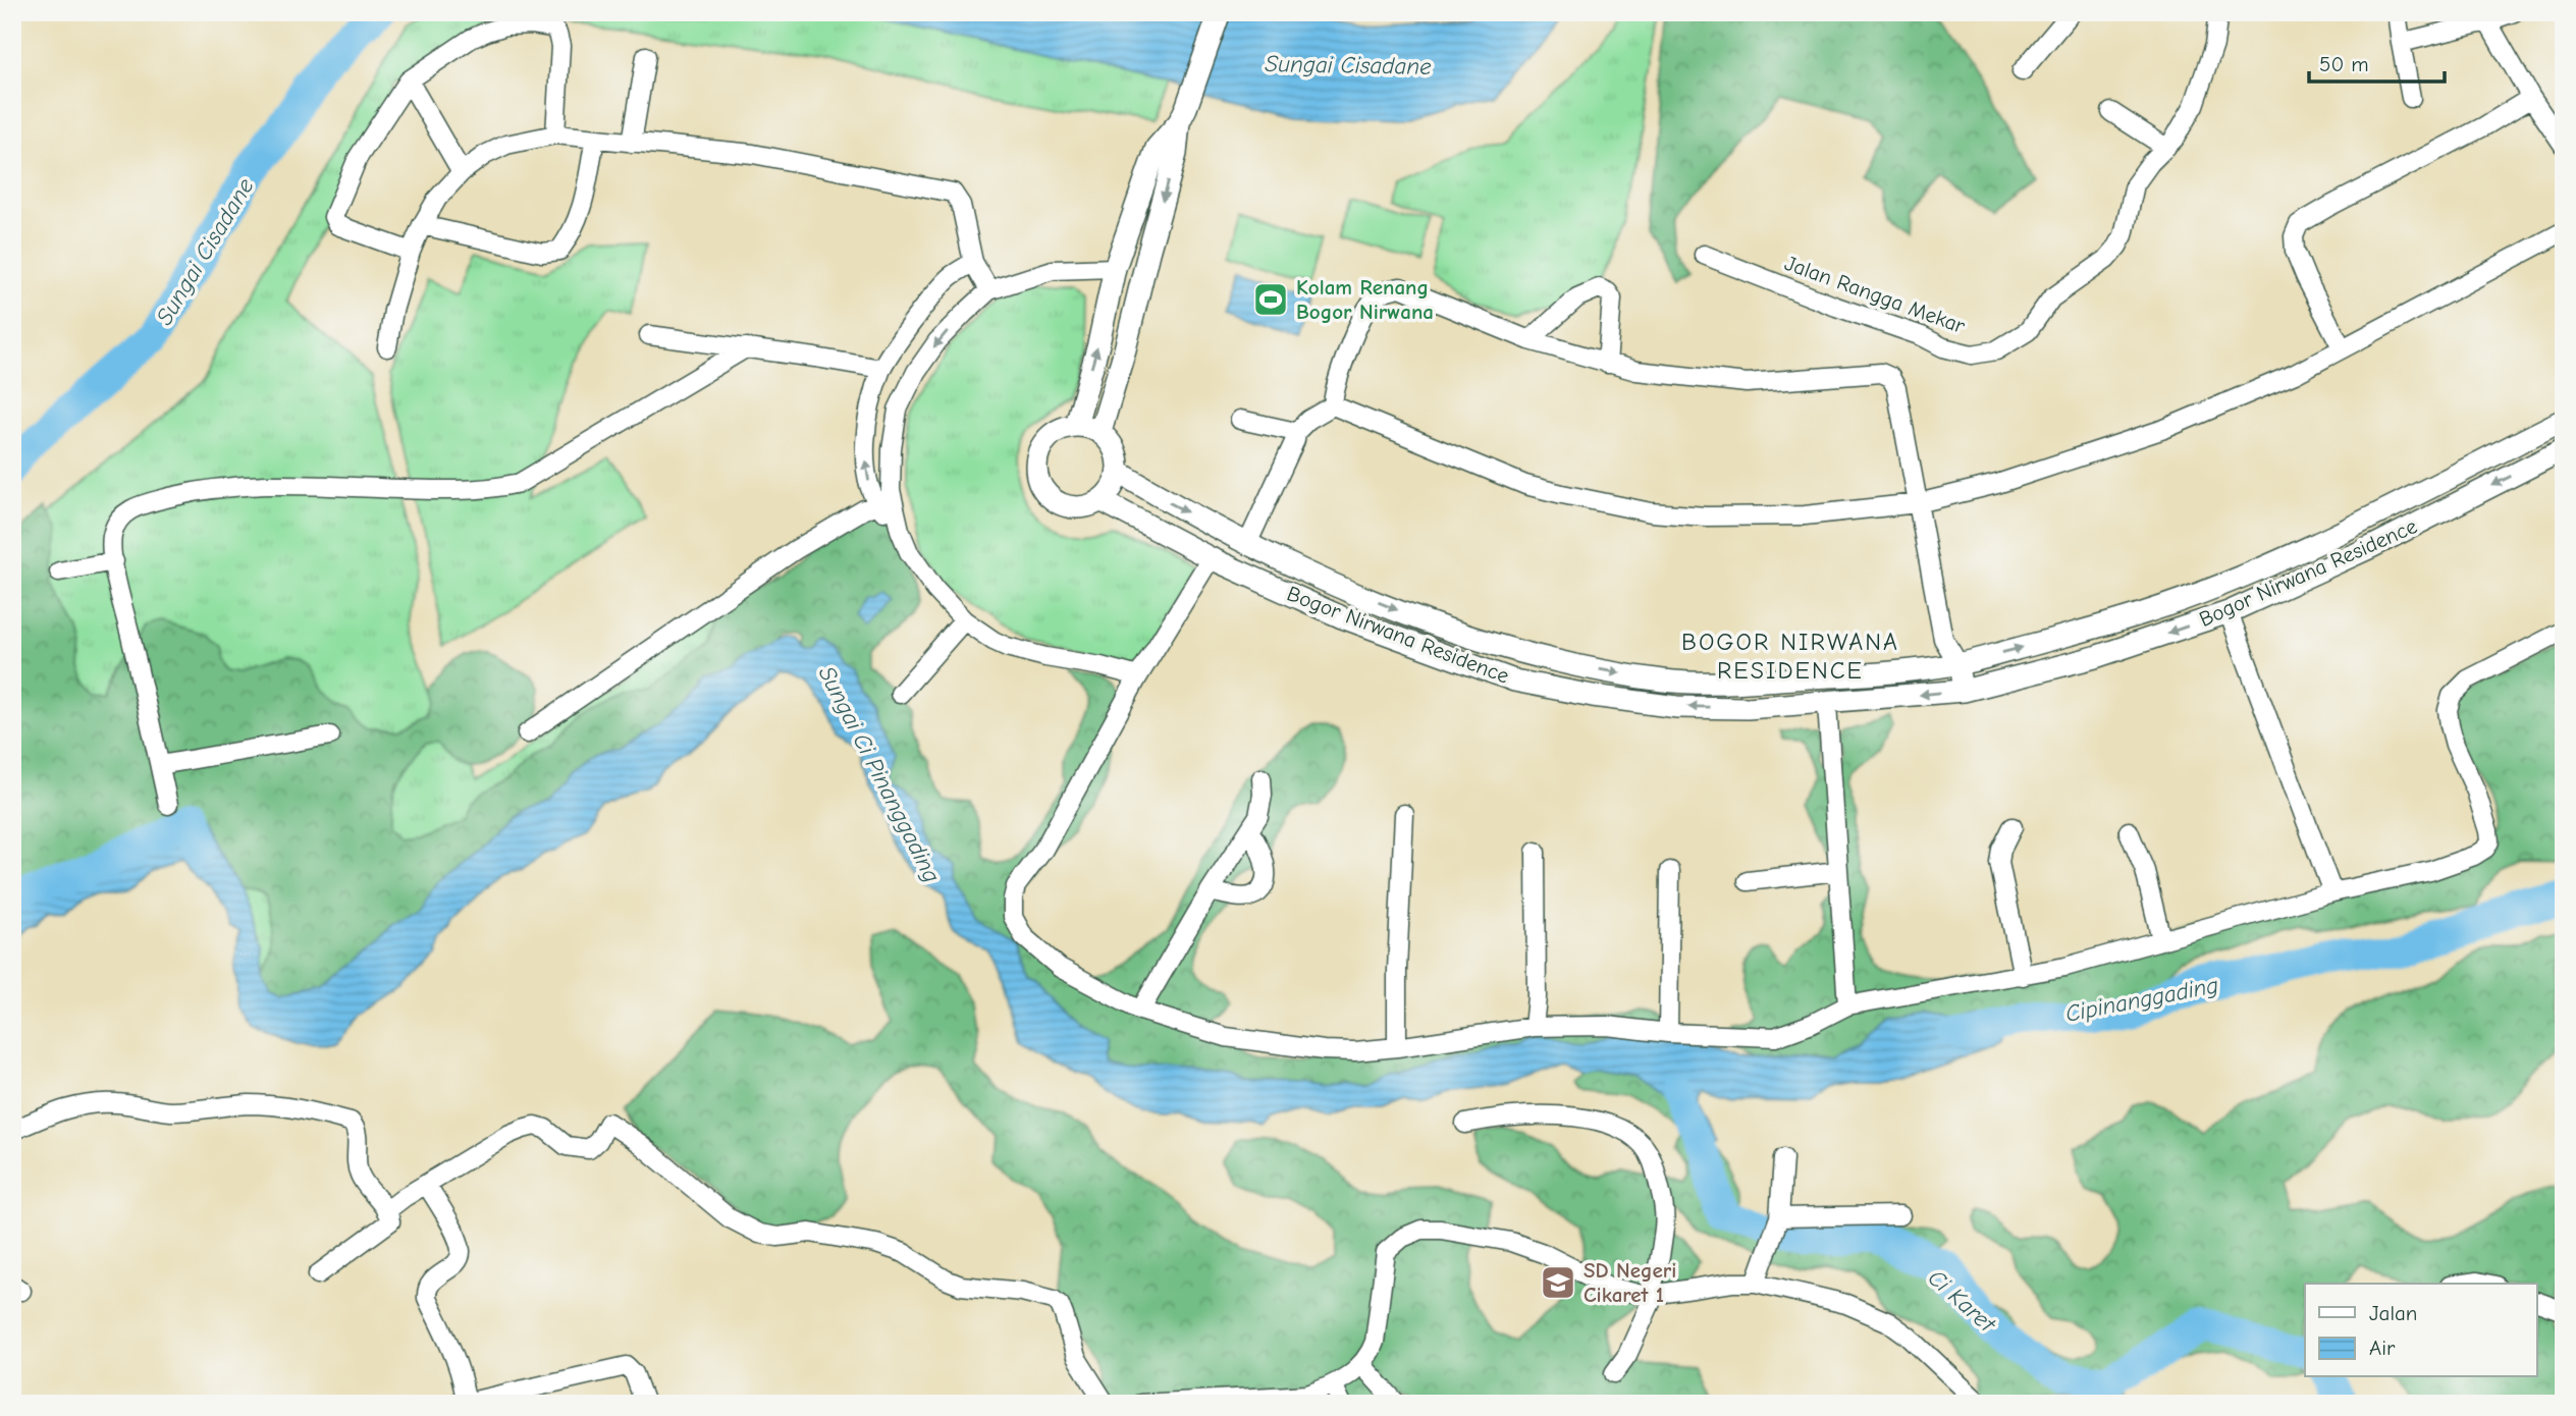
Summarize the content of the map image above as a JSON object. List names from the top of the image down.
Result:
{
  "streets": {
    "street": ["Jalan Rangga Mekar", "Bogor Nirwana Residence"]
  },
  "districts": ["BOGOR NIRWANA RESIDENCE"],
  "water": [
    "Sungai Cisadane",
    "Sungai Ci Pinanggading",
    "Cipinanggading",
    "Ci Karet"
  ],
  "places": {
    "sports": ["Kolam Renang Bogor Nirwana"],
    "school or university": ["SD Negeri Cikaret 1"]
  },
  "legend": ["Jalan", "Air"],
  "scale_bar": "50 m"
}
